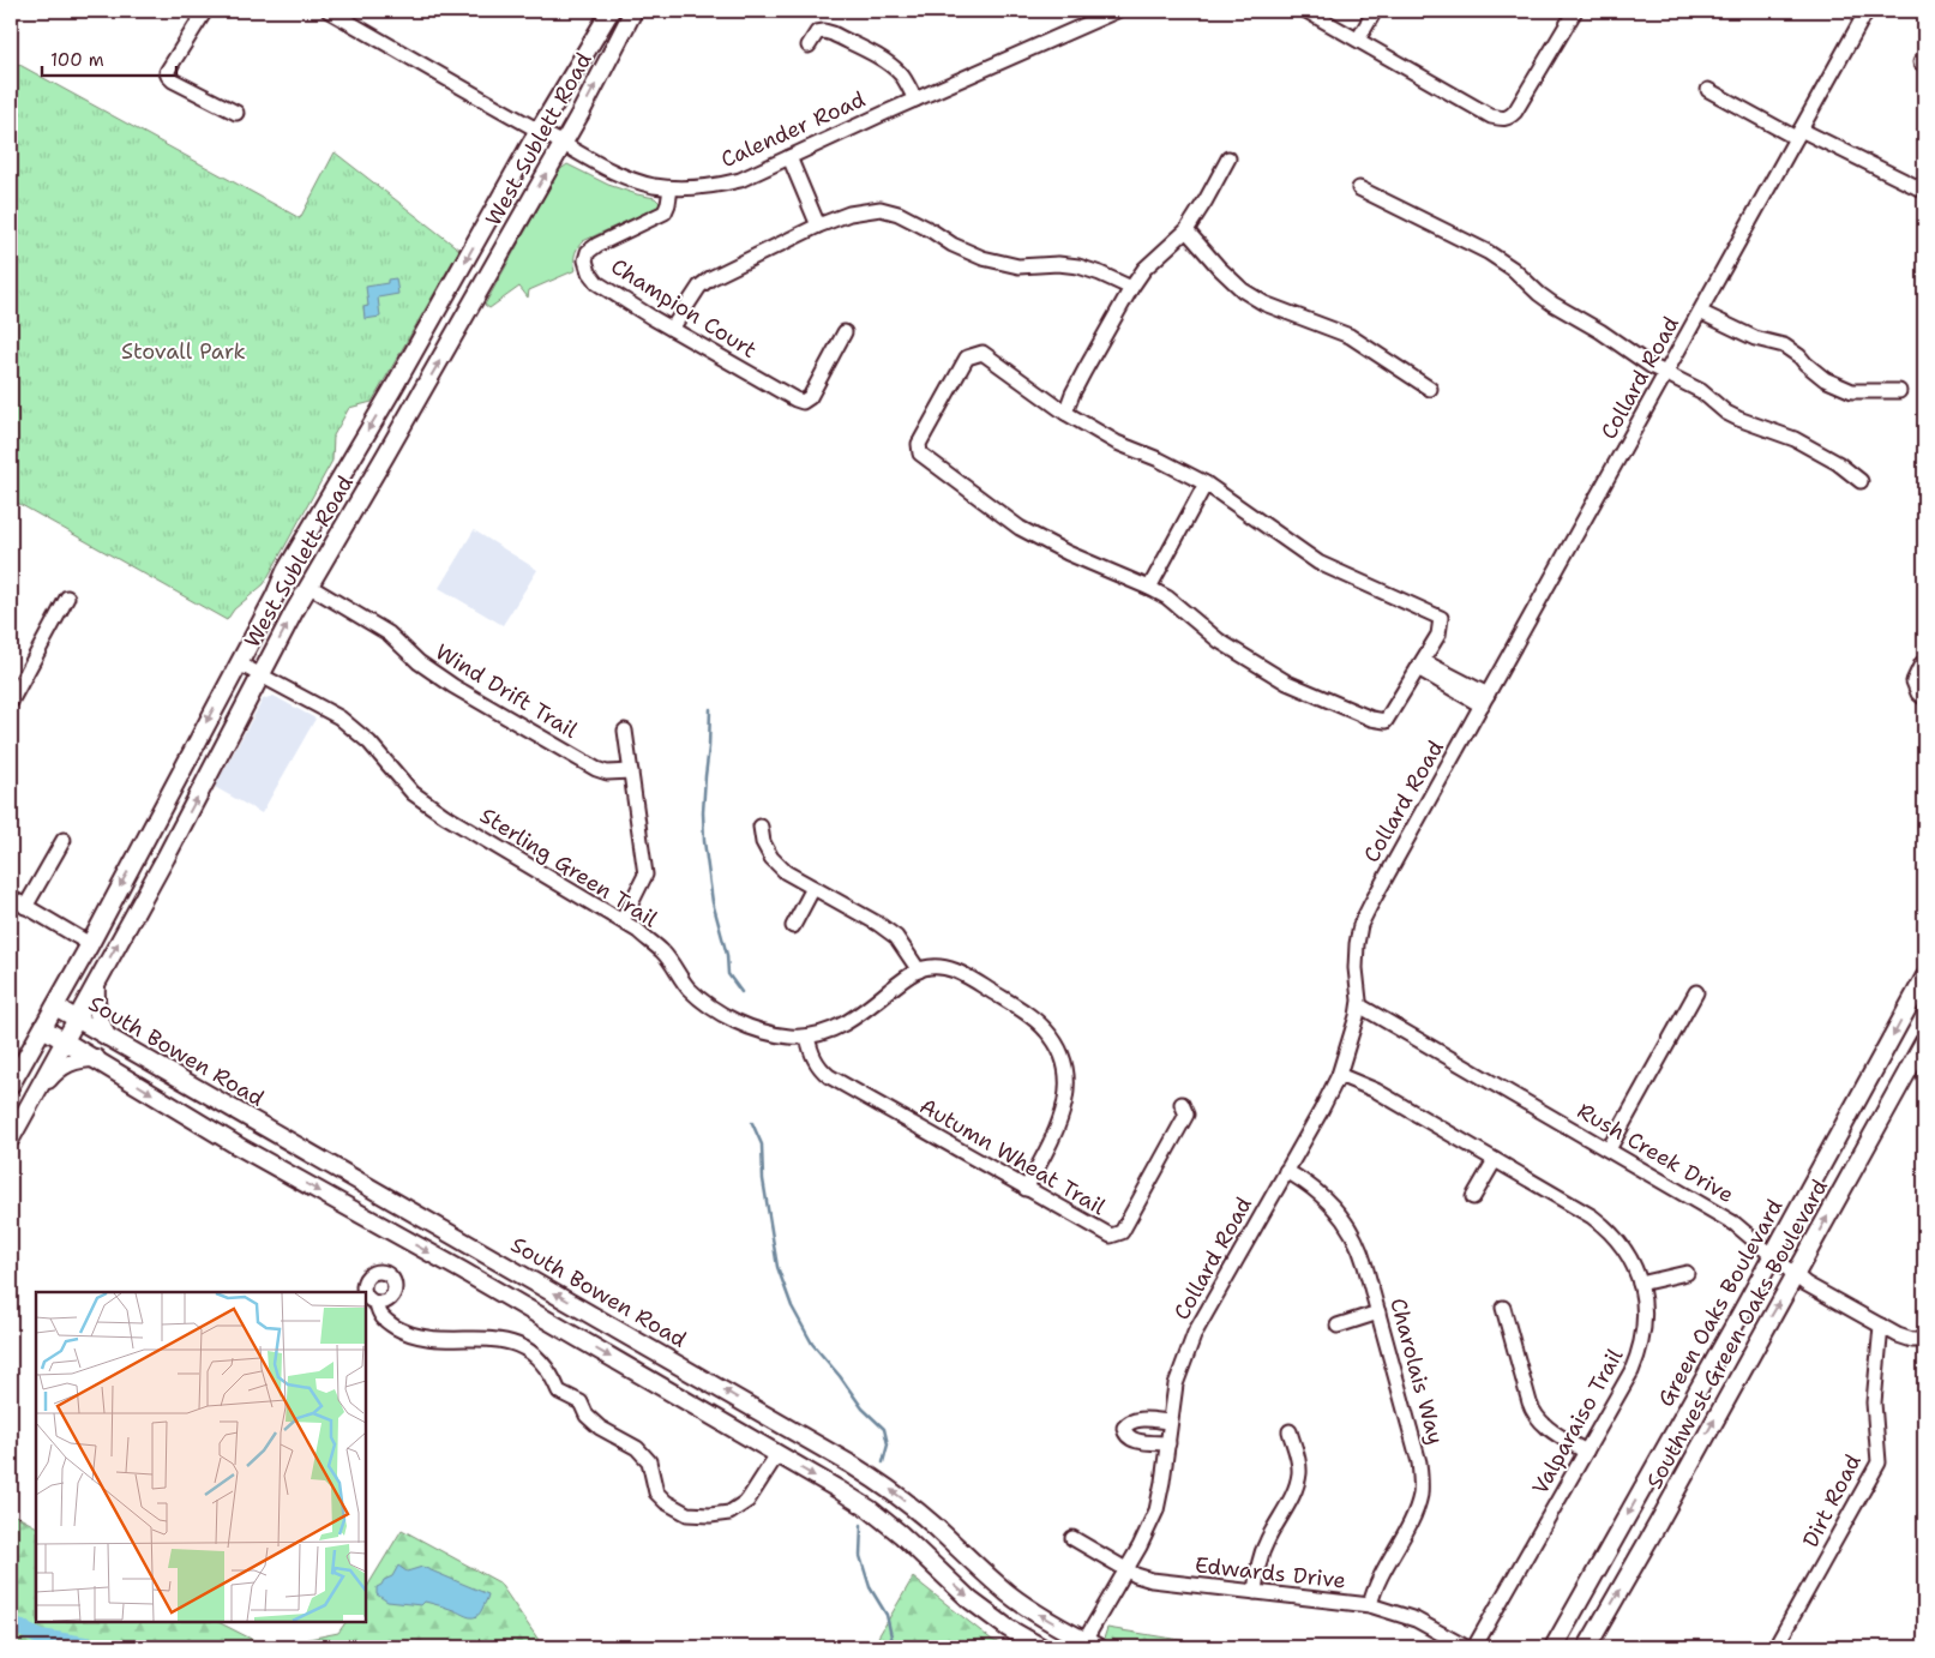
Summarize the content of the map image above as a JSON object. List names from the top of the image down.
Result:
{
  "streets": {
    "main road": [
      "West Sublett Road",
      "South Bowen Road",
      "Green Oaks Boulevard",
      "Southwest Green Oaks Boulevard"
    ],
    "street": [
      "Calender Road",
      "Champion Court",
      "Collard Road",
      "Wind Drift Trail",
      "Sterling Green Trail",
      "Rush Creek Drive",
      "Autumn Wheat Trail",
      "Charolais Way",
      "Valparaiso Trail",
      "Dirt Road",
      "Edwards Drive"
    ]
  },
  "crossings": [
    ["Calender Road", "West Sublett Road"],
    ["Calender Road", "Champion Court"],
    ["West Sublett Road", "Wind Drift Trail"],
    ["West Sublett Road", "Sterling Green Trail"],
    ["West Sublett Road", "South Bowen Road"],
    ["Collard Road", "South Bowen Road"],
    ["Collard Road", "Rush Creek Drive"],
    ["Collard Road", "Charolais Way"],
    ["Collard Road", "Valparaiso Trail"],
    ["Collard Road", "Edwards Drive"],
    ["Sterling Green Trail", "Autumn Wheat Trail"],
    ["Rush Creek Drive", "Green Oaks Boulevard"],
    ["Rush Creek Drive", "Southwest Green Oaks Boulevard"],
    ["Rush Creek Drive", "Dirt Road"],
    ["Charolais Way", "Edwards Drive"]
  ],
  "one_way": ["Green Oaks Boulevard", "Southwest Green Oaks Boulevard"],
  "parks": ["Stovall Park"],
  "scale_bar": "100 m"
}
